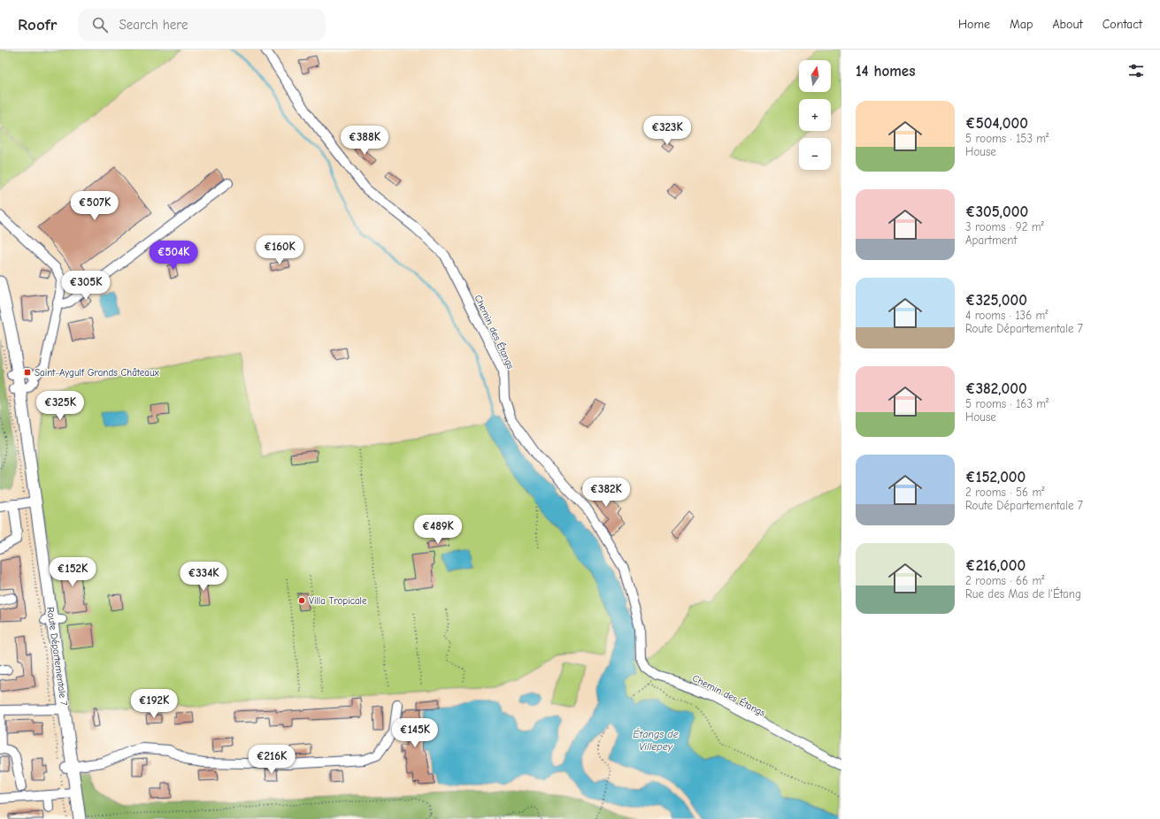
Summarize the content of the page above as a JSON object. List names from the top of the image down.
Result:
{
  "streets": {
    "main road": ["Route Départementale 7"],
    "street": ["Chemin des Étangs"]
  },
  "water": ["Étangs de Villepey"],
  "places": {
    "transit": ["Saint-Aygulf Grands Châteaux"],
    "other": ["Villa Tropicale"]
  },
  "north": "top",
  "page": {
    "header": "Roofr",
    "search": "Search here",
    "nav": [
      "Home",
      "Map",
      "About",
      "Contact"
    ],
    "heading": "14 homes",
    "map_buttons": ["+", "−"],
    "list": [
      {
        "name": "€504,000",
        "note": "5 rooms · 153 m² · House"
      },
      {
        "name": "€305,000",
        "note": "3 rooms · 92 m² · Apartment"
      },
      {
        "name": "€325,000",
        "note": "4 rooms · 136 m² · Route Départementale 7"
      },
      {
        "name": "€382,000",
        "note": "5 rooms · 163 m² · House"
      },
      {
        "name": "€152,000",
        "note": "2 rooms · 56 m² · Route Départementale 7"
      },
      {
        "name": "€216,000",
        "note": "2 rooms · 66 m² · Rue des Mas de l'Étang"
      }
    ],
    "price": [
      "€323K",
      "€388K",
      "€507K",
      "€160K",
      "€504K",
      "€305K",
      "€325K",
      "€382K",
      "€489K",
      "€152K",
      "€334K",
      "€192K",
      "€145K",
      "€216K"
    ]
  }
}
